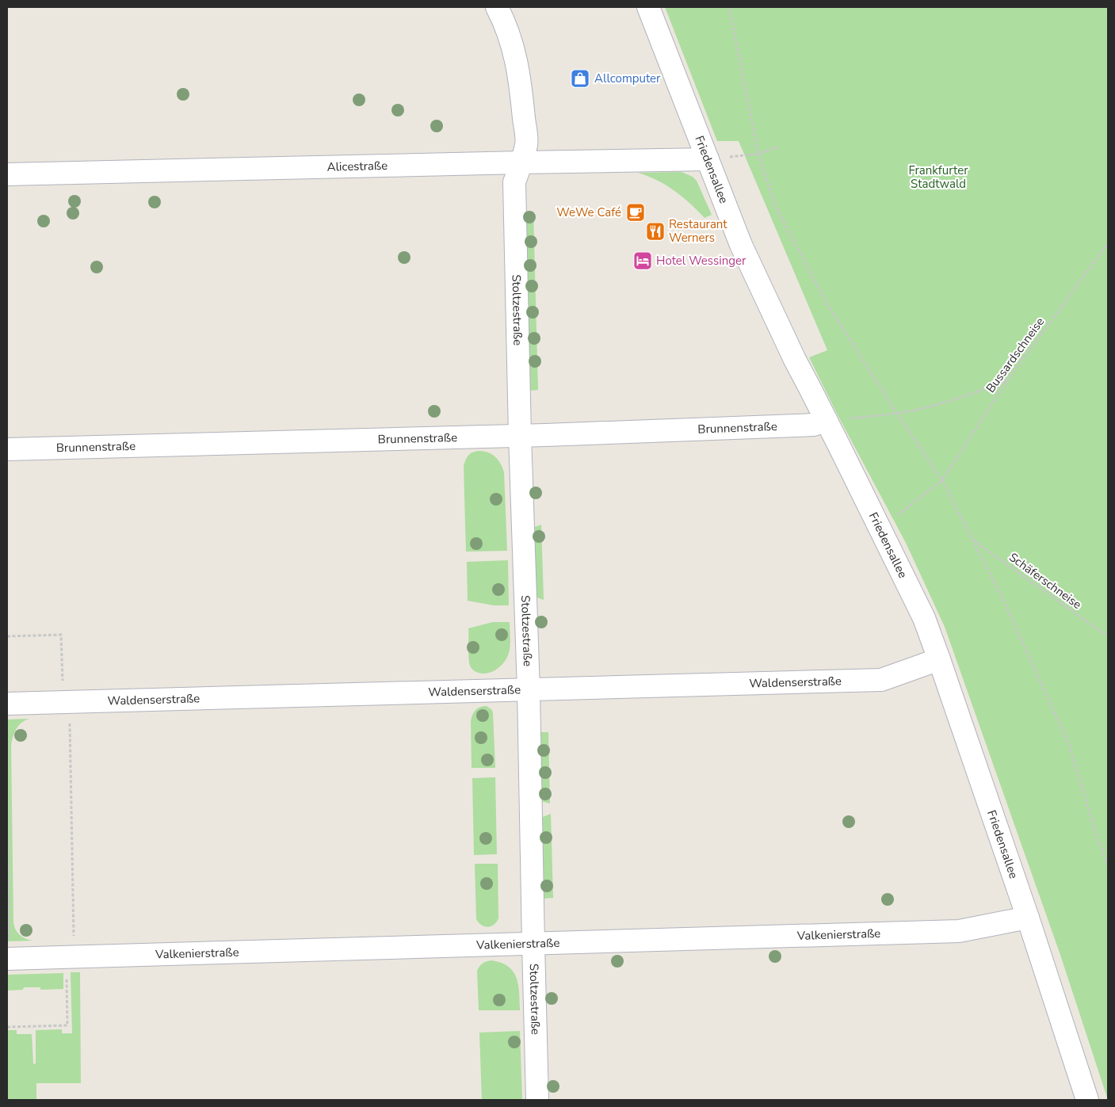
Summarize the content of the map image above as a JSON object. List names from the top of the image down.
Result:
{
  "streets": {
    "street": [
      "Alicestraße",
      "Friedensallee",
      "Stoltzestraße",
      "Brunnenstraße",
      "Waldenserstraße",
      "Valkenierstraße"
    ],
    "path": ["Bussardschneise", "Schäferschneise"]
  },
  "crossings": [
    ["Alicestraße", "Friedensallee"],
    ["Alicestraße", "Stoltzestraße"],
    ["Friedensallee", "Brunnenstraße"],
    ["Friedensallee", "Waldenserstraße"],
    ["Friedensallee", "Valkenierstraße"],
    ["Stoltzestraße", "Brunnenstraße"],
    ["Stoltzestraße", "Waldenserstraße"],
    ["Stoltzestraße", "Valkenierstraße"]
  ],
  "parks": ["Frankfurter Stadtwald"],
  "places": {
    "shop": ["Allcomputer"],
    "cafe": ["WeWe Café"],
    "restaurant": ["Restaurant Werners"],
    "hotel": ["Hotel Wessinger"]
  }
}
